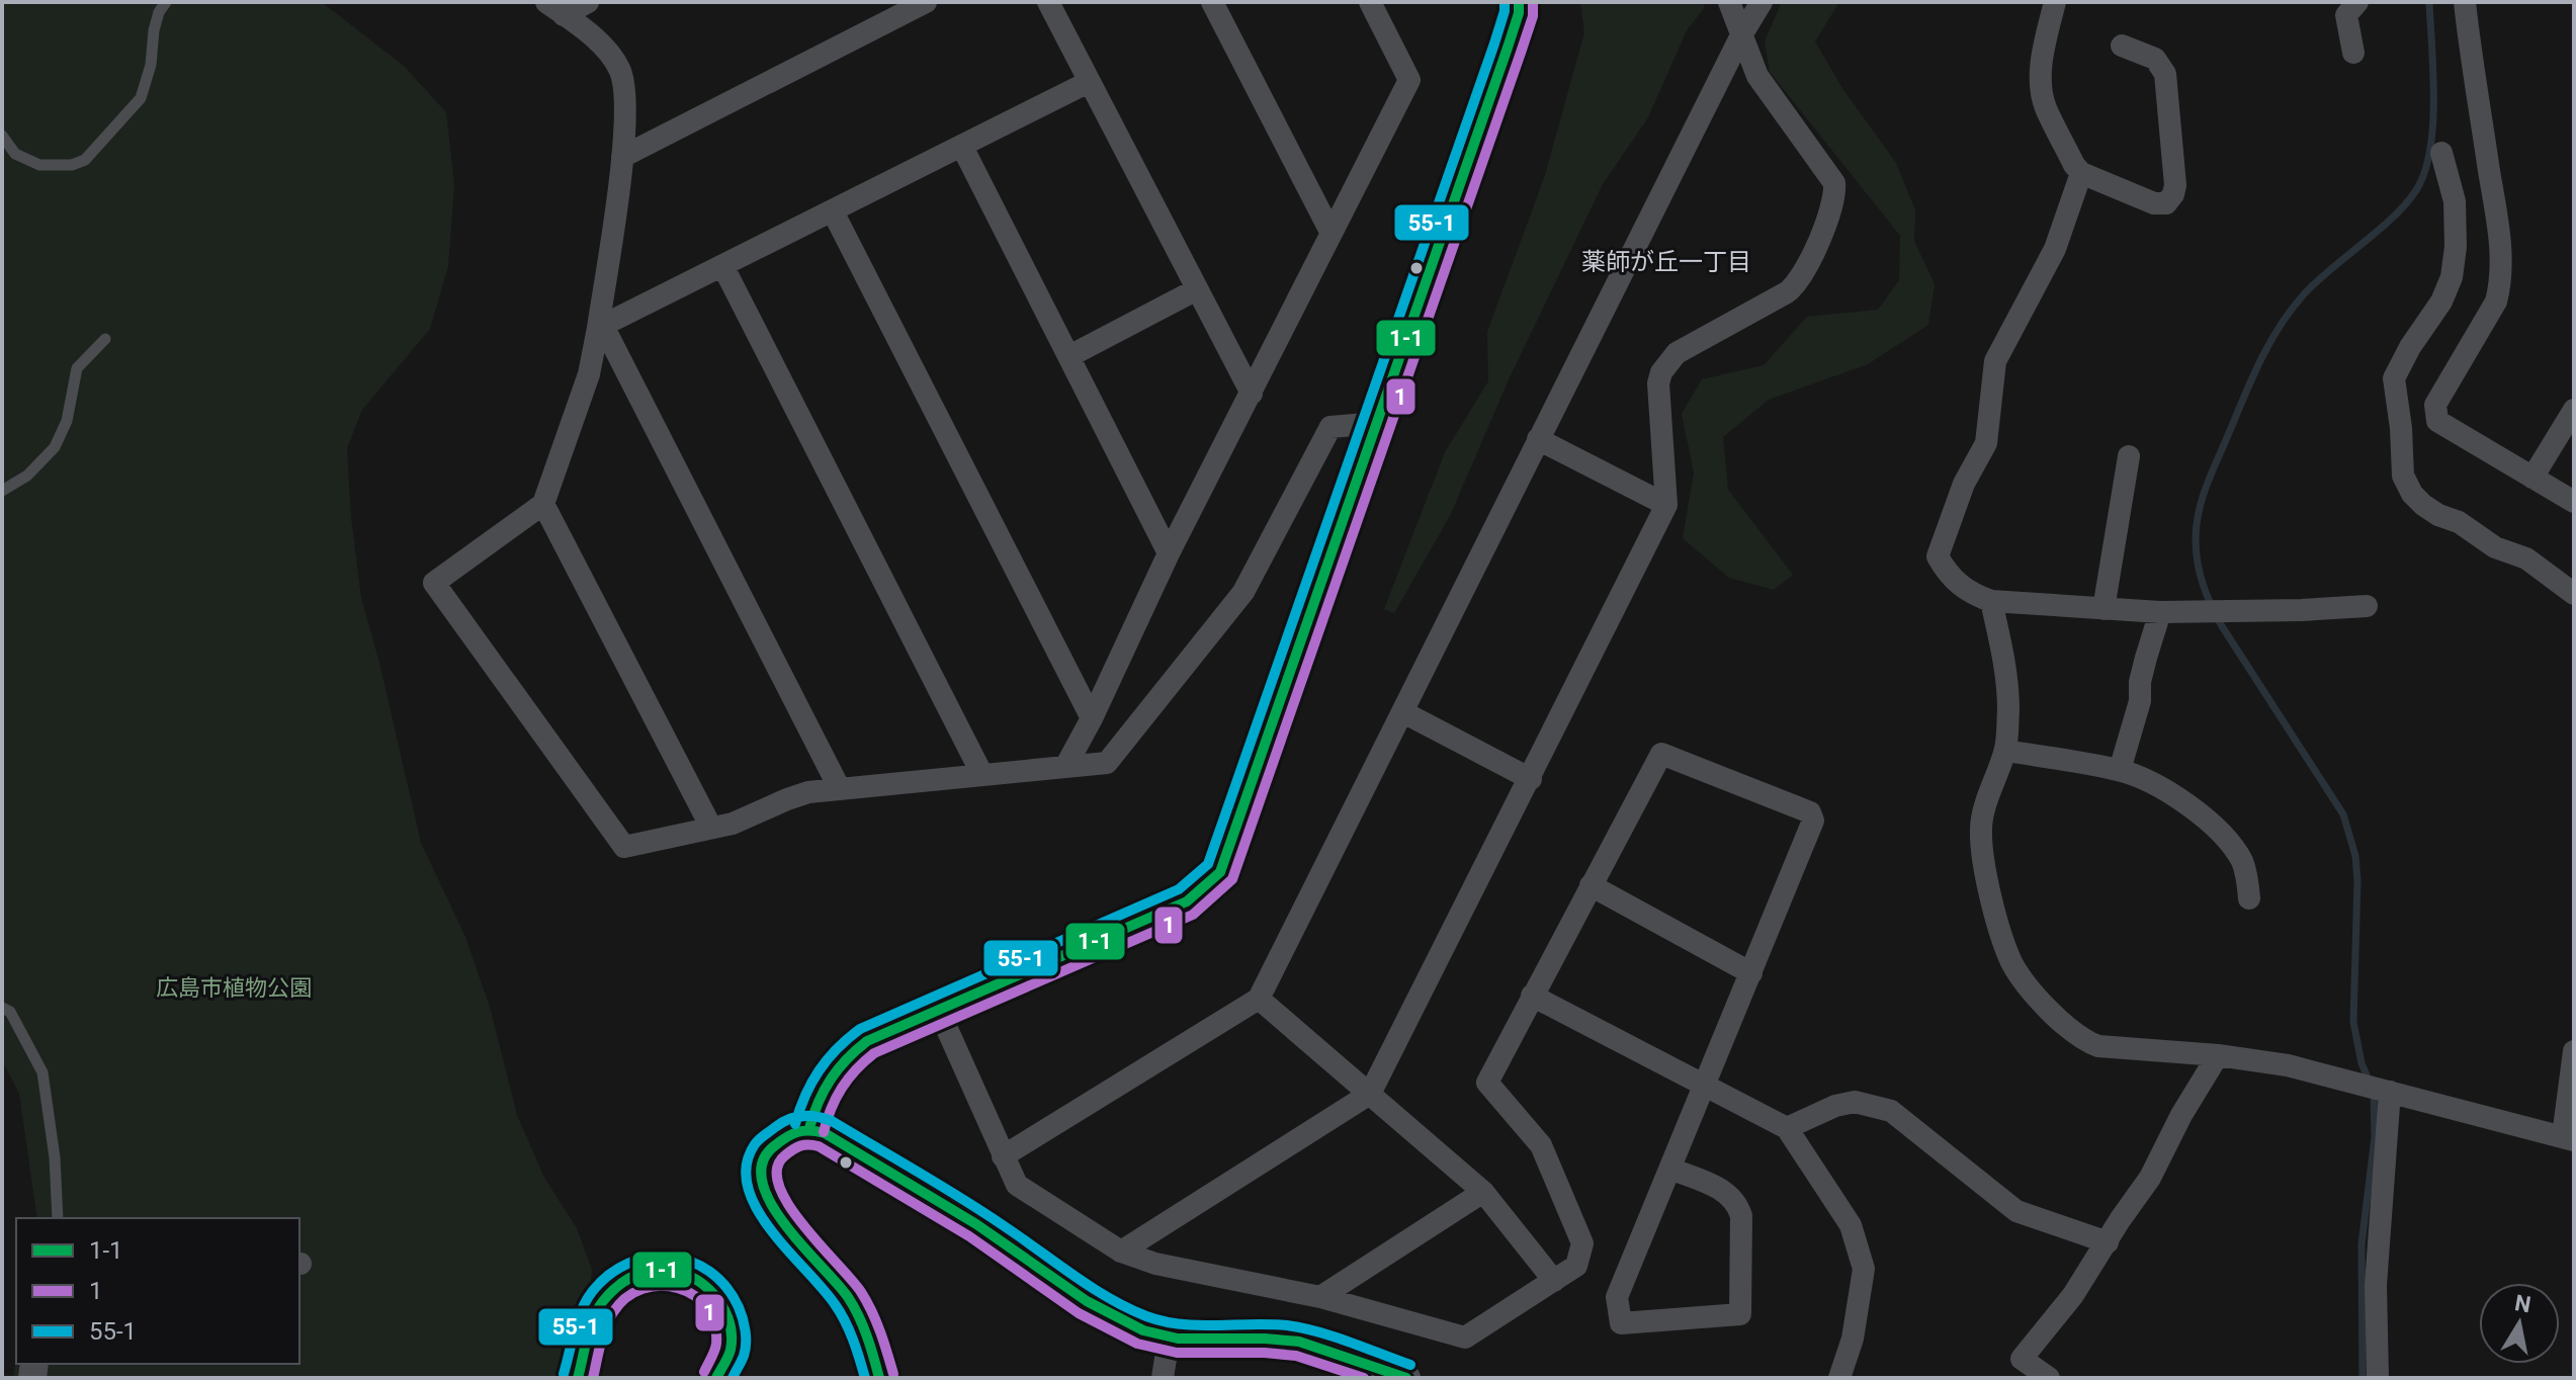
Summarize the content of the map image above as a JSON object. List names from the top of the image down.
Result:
{
  "districts": ["薬師が丘一丁目"],
  "parks": ["広島市植物公園"],
  "lines": ["transit line 1-1", "transit line 1", "transit line 55-1"],
  "legend": ["1-1", "1", "55-1"],
  "north": "top"
}
